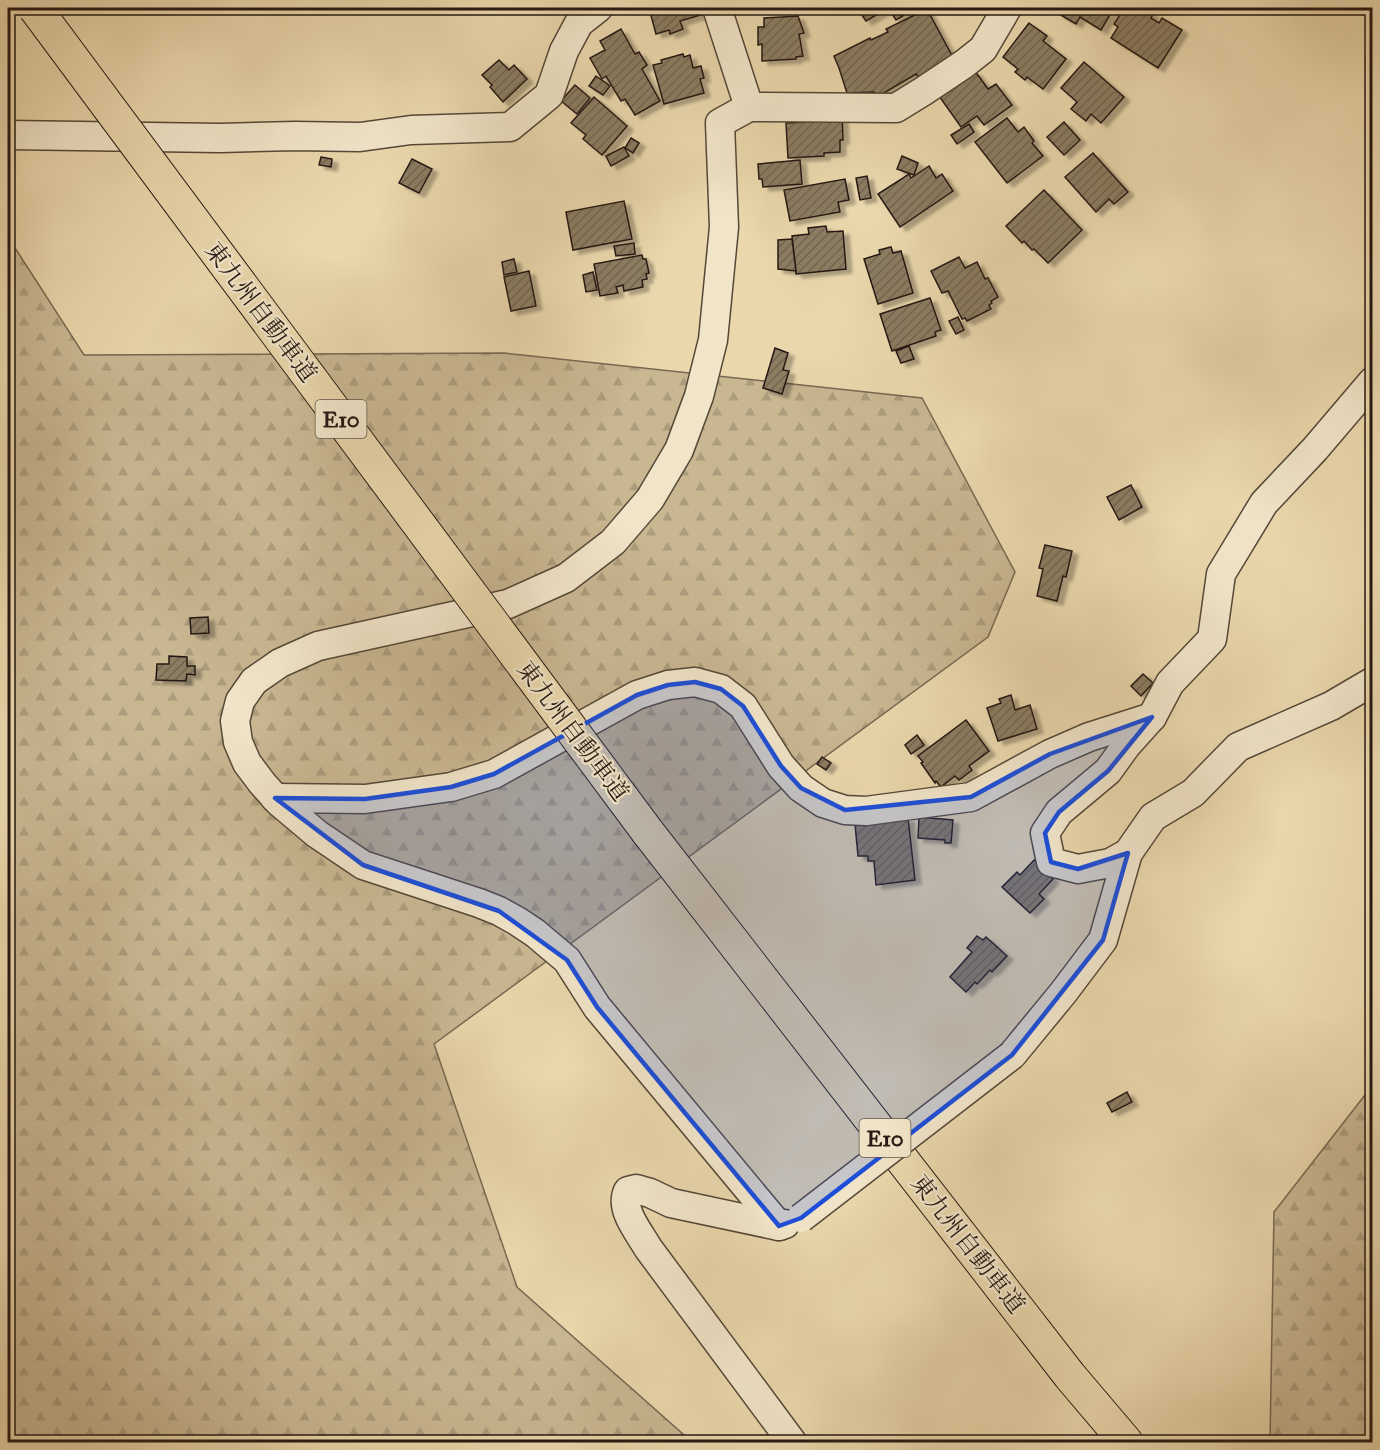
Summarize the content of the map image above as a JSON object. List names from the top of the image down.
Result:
{
  "streets": {
    "highway": ["東九州自動車道", "E10"]
  }
}
